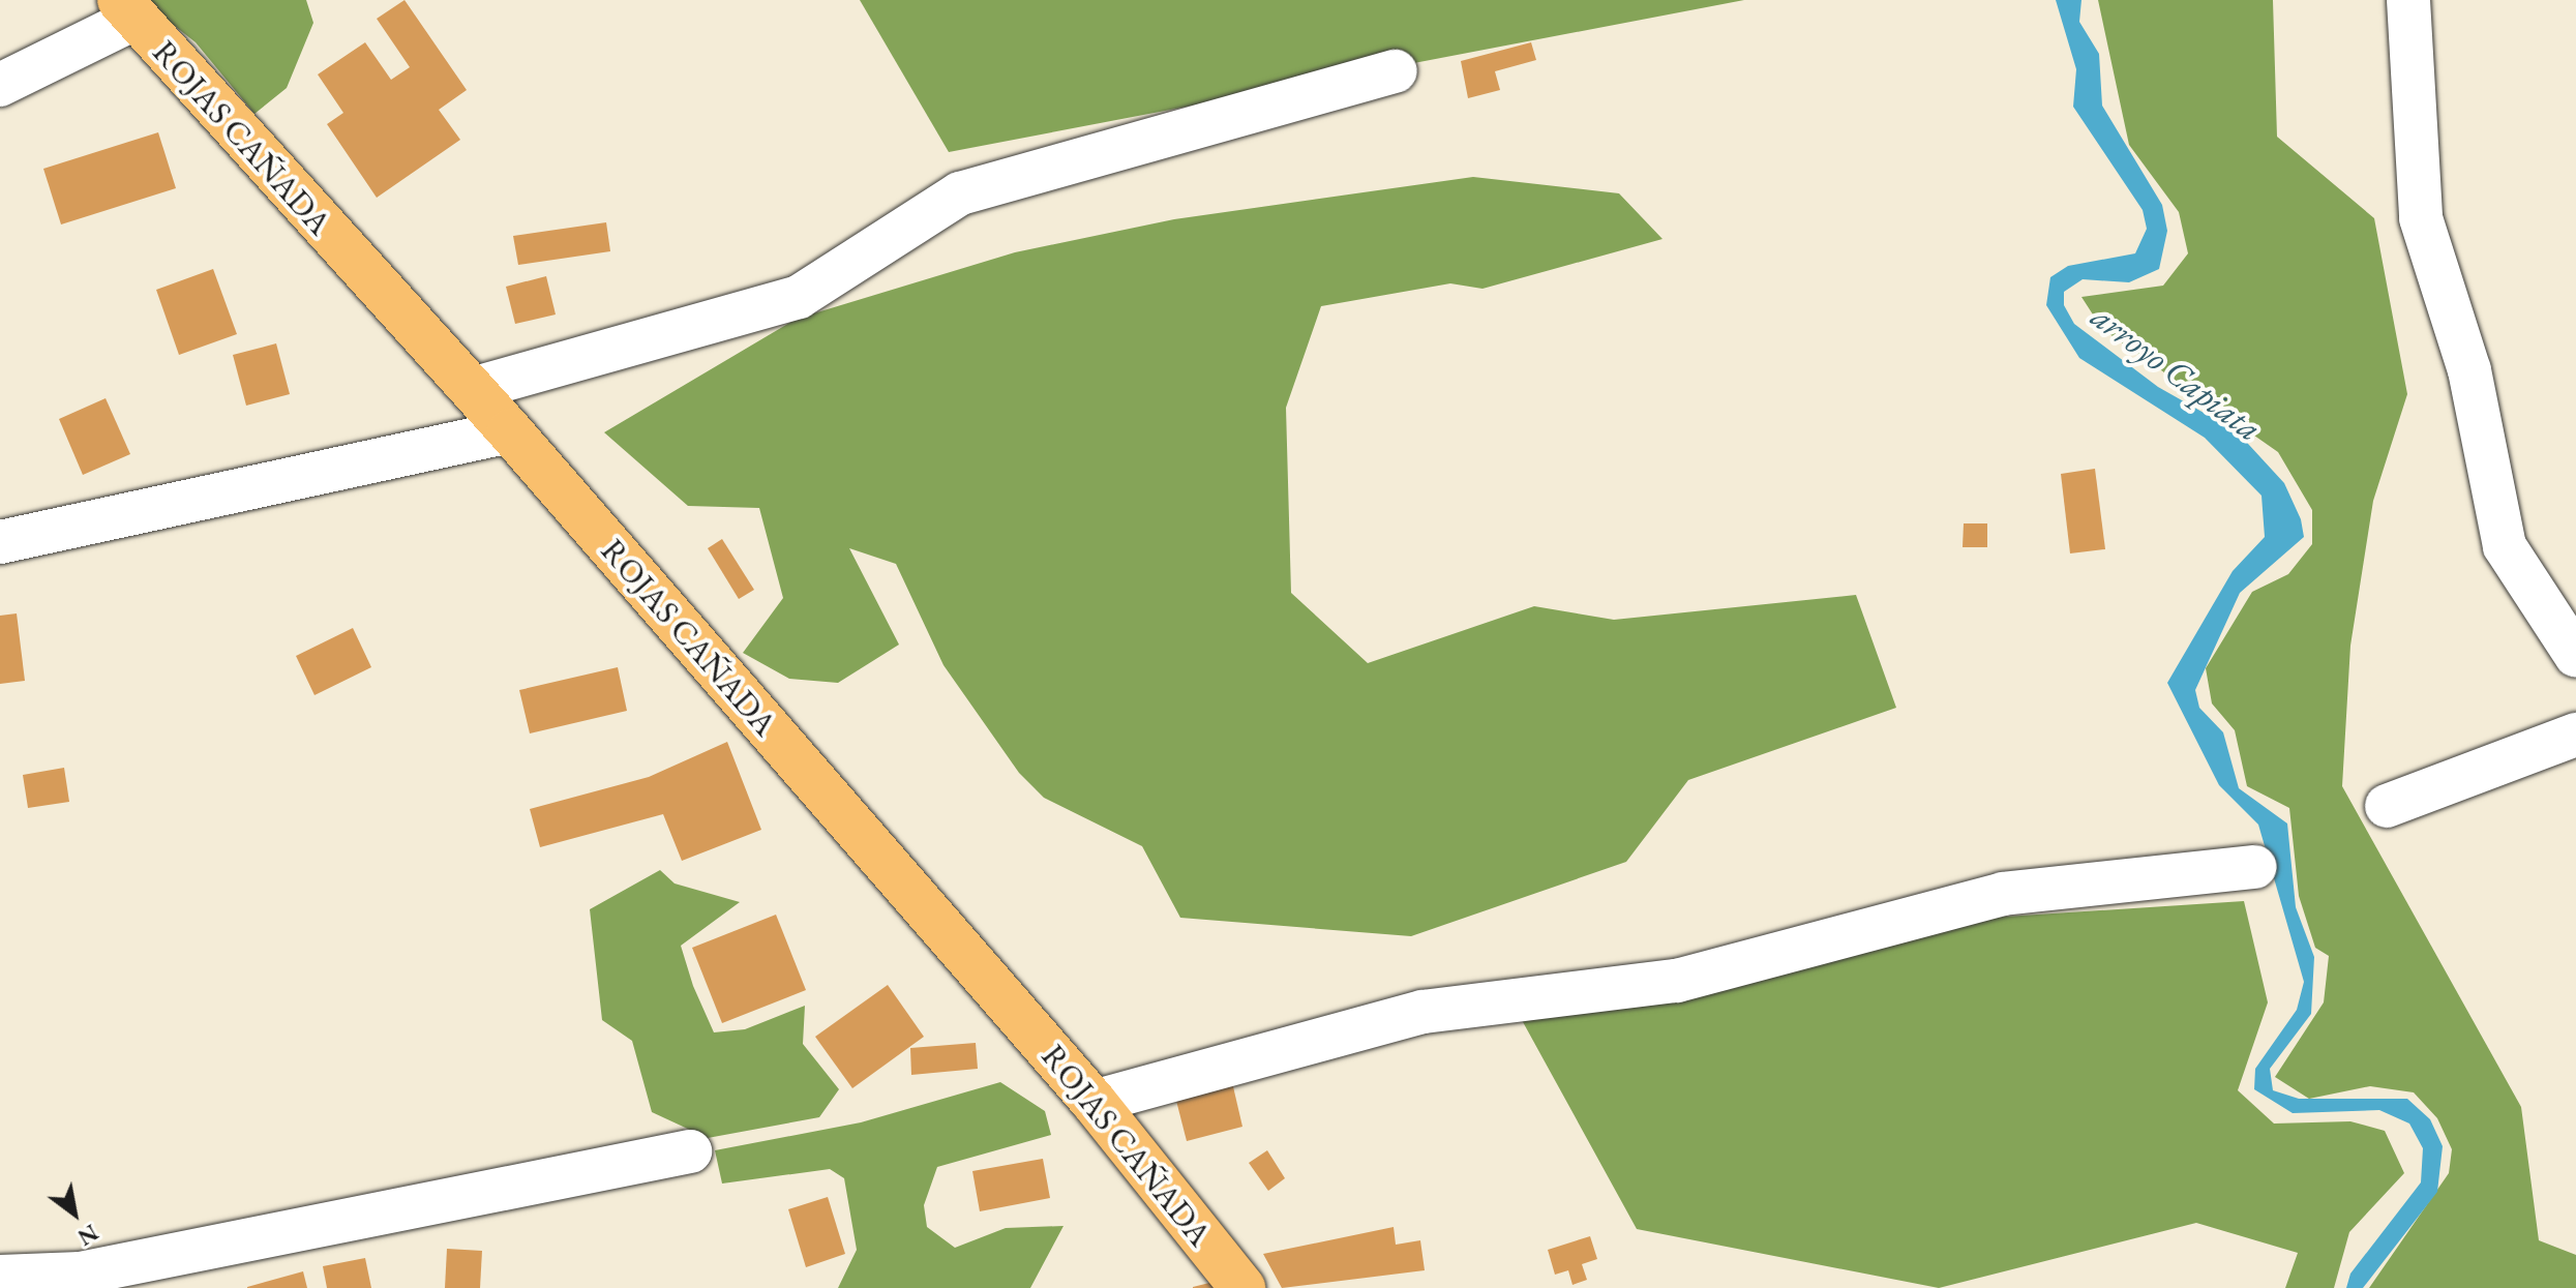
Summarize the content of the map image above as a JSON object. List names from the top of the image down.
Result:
{
  "streets": {
    "main road": ["ROJAS CAÑADA"]
  },
  "water": ["arroyo Capiata"],
  "north": "bottom right"
}
